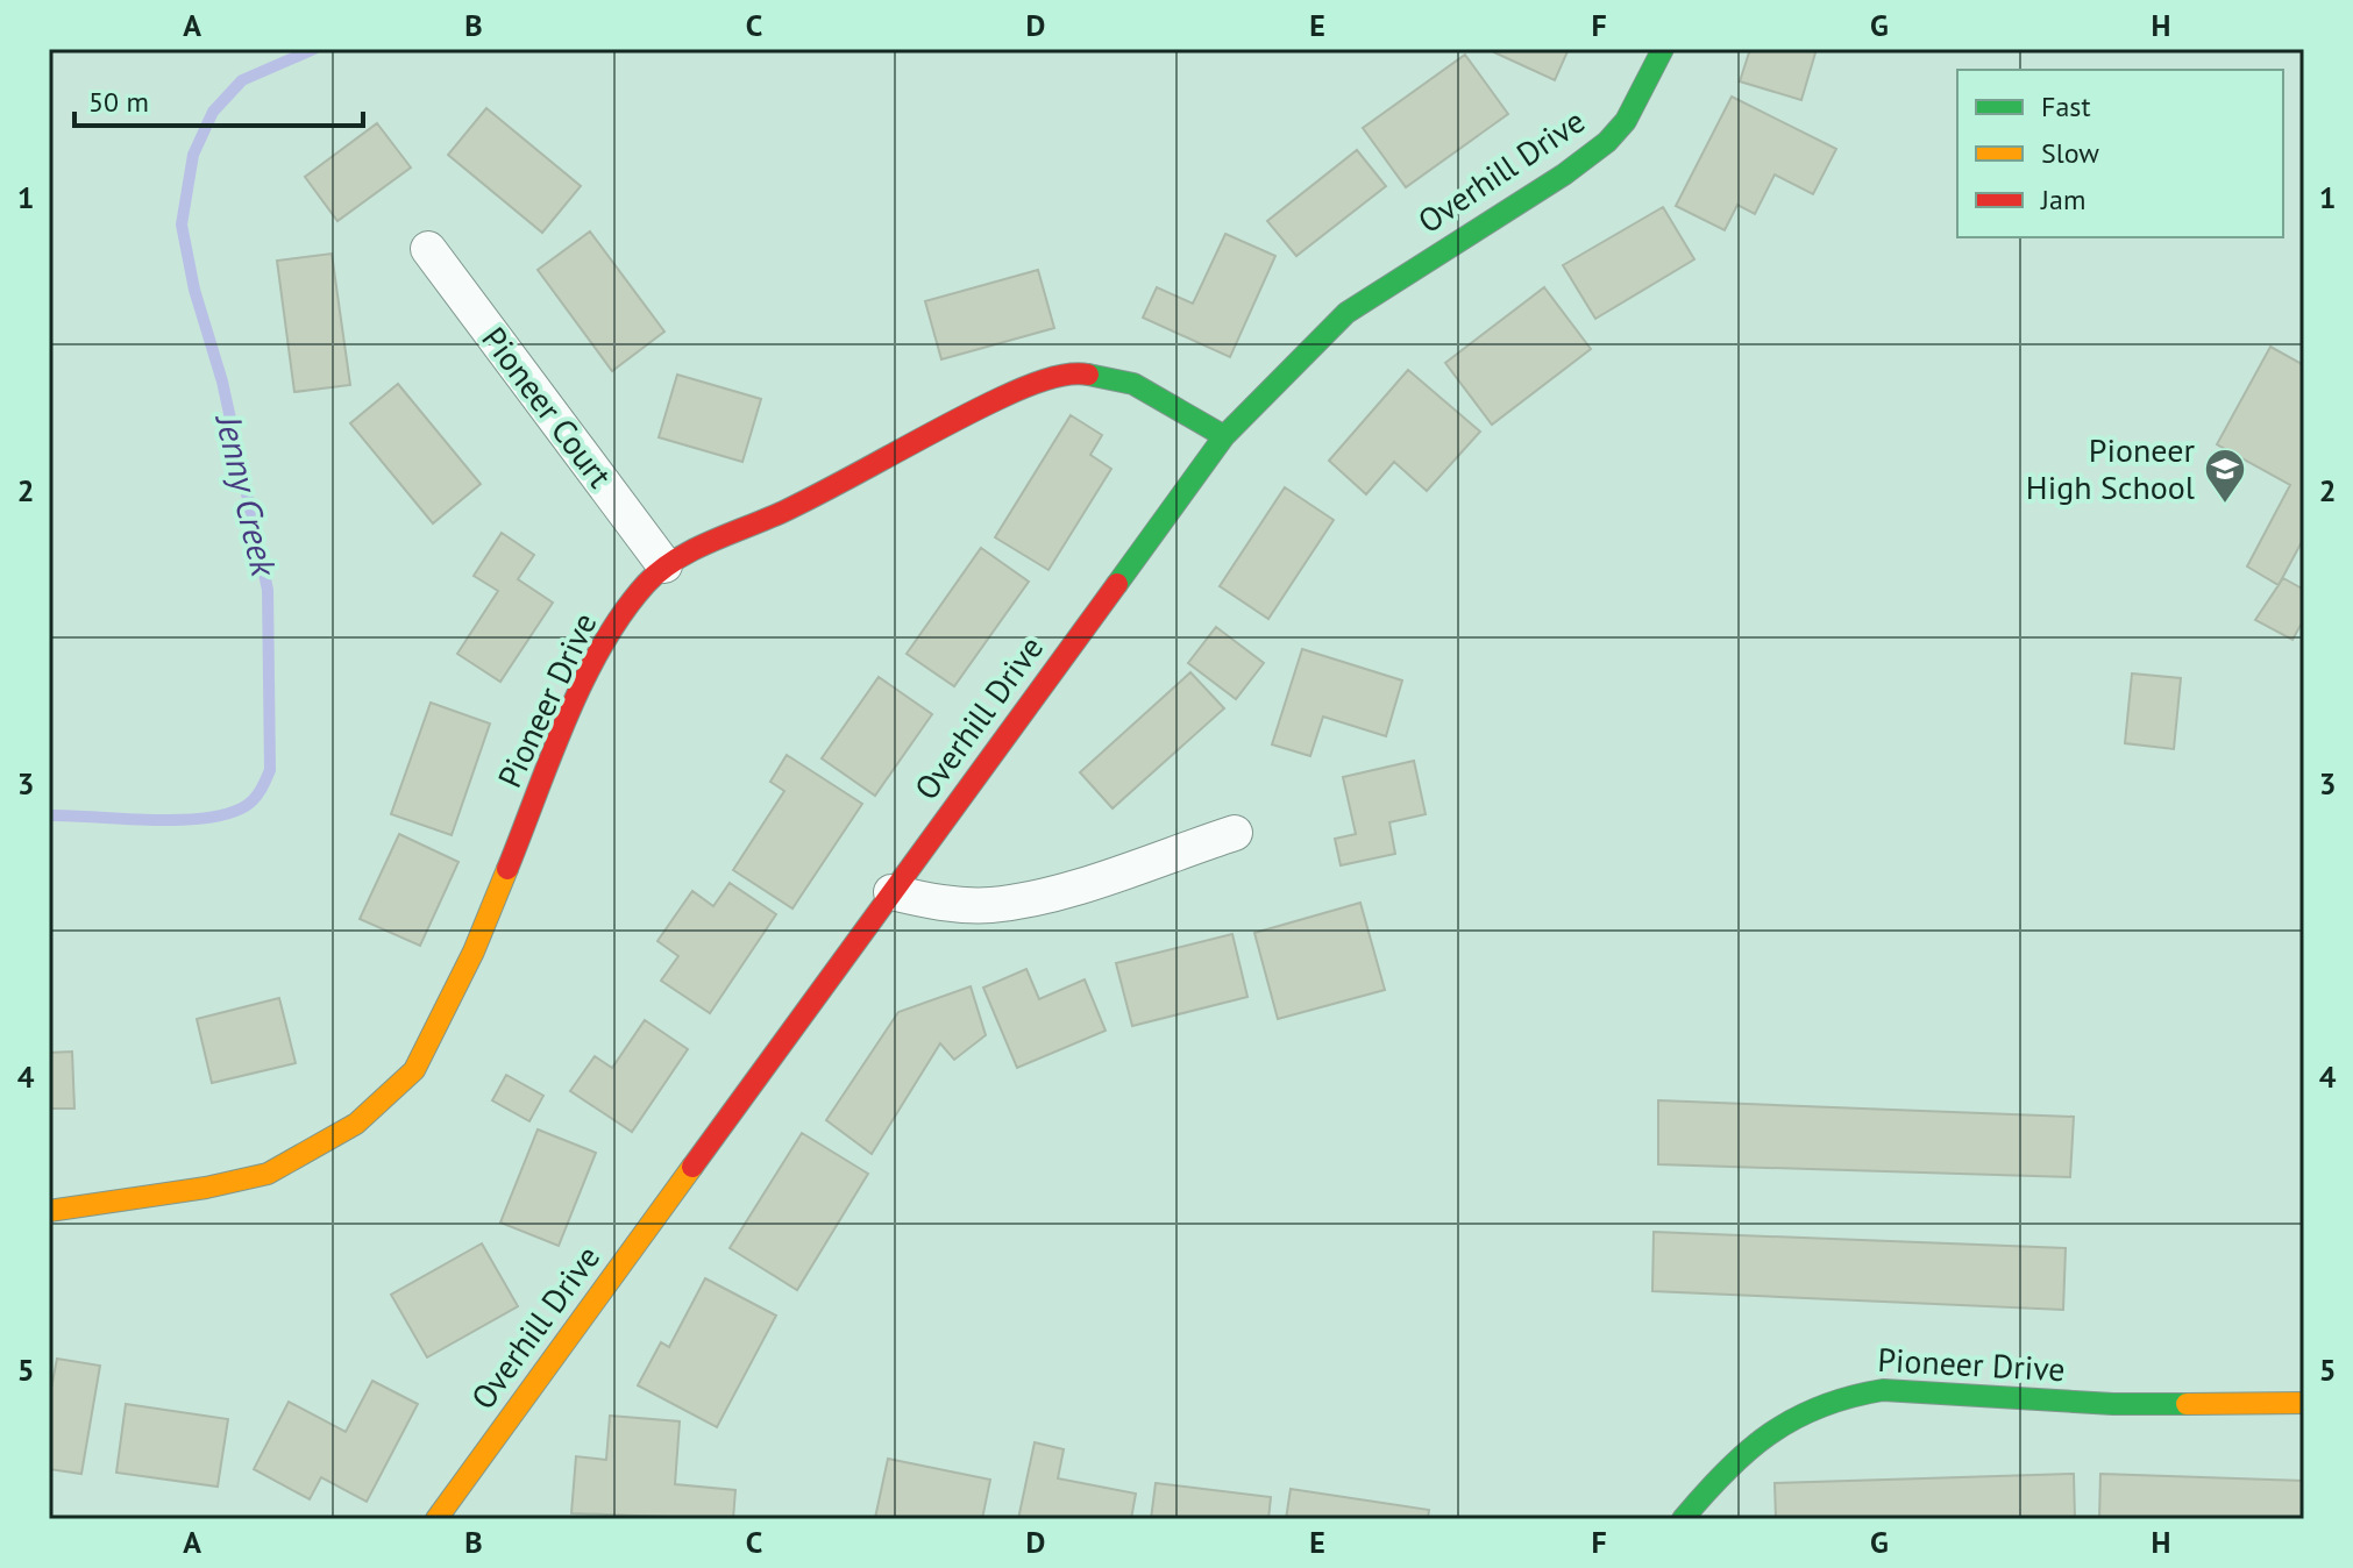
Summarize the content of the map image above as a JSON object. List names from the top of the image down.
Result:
{
  "streets": {
    "street": ["Overhill Drive", "Pioneer Court", "Pioneer Drive"]
  },
  "crossings": [
    ["Overhill Drive", "Pioneer Drive"],
    ["Pioneer Court", "Pioneer Drive"]
  ],
  "water": ["Jenny Creek"],
  "places": {
    "school or university": ["Pioneer High School"]
  },
  "legend": ["Fast", "Slow", "Jam"],
  "scale_bar": "50 m",
  "grid": {
    "columns": [
      "A",
      "B",
      "C",
      "D",
      "E",
      "F",
      "G",
      "H"
    ],
    "rows": [
      "1",
      "2",
      "3",
      "4",
      "5"
    ]
  }
}
